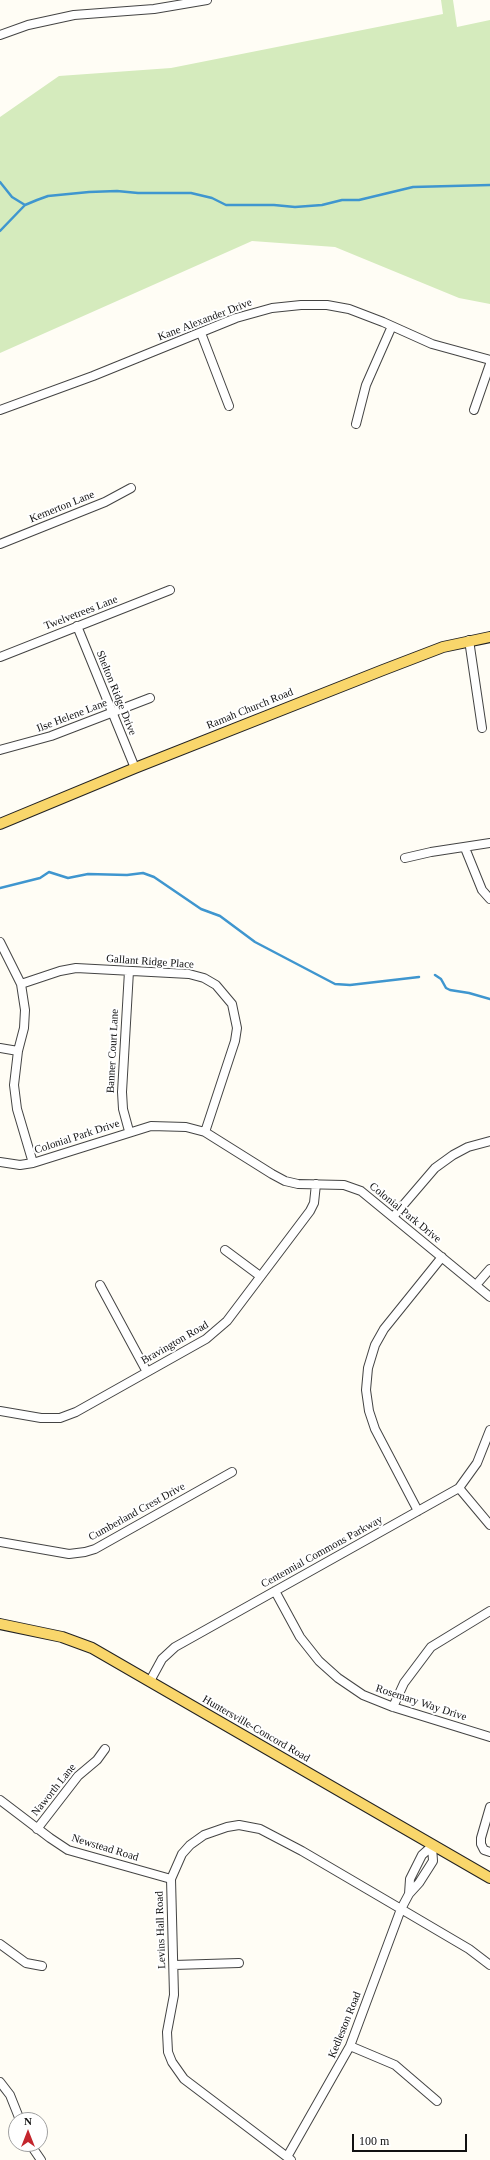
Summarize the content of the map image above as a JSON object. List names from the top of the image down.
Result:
{
  "streets": {
    "main road": ["Ramah Church Road", "Huntersville-Concord Road"],
    "street": [
      "Kane Alexander Drive",
      "Kemerton Lane",
      "Twelvetrees Lane",
      "Shelton Ridge Drive",
      "Ilse Helene Lane",
      "Gallant Ridge Place",
      "Banner Court Lane",
      "Colonial Park Drive",
      "Bravington Road",
      "Cumberland Crest Drive",
      "Centennial Commons Parkway",
      "Rosemary Way Drive",
      "Naworth Lane",
      "Newstead Road",
      "Levins Hall Road",
      "Kedleston Road"
    ]
  },
  "crossings": [
    ["Twelvetrees Lane", "Shelton Ridge Drive"],
    ["Shelton Ridge Drive", "Ramah Church Road"],
    ["Shelton Ridge Drive", "Ilse Helene Lane"],
    ["Gallant Ridge Place", "Banner Court Lane"],
    ["Gallant Ridge Place", "Colonial Park Drive"],
    ["Banner Court Lane", "Colonial Park Drive"],
    ["Colonial Park Drive", "Bravington Road"],
    ["Centennial Commons Parkway", "Rosemary Way Drive"],
    ["Centennial Commons Parkway", "Huntersville-Concord Road"],
    ["Huntersville-Concord Road", "Kedleston Road"],
    ["Naworth Lane", "Newstead Road"],
    ["Newstead Road", "Levins Hall Road"],
    ["Levins Hall Road", "Kedleston Road"]
  ],
  "scale_bar": "100 m",
  "north": "top"
}
